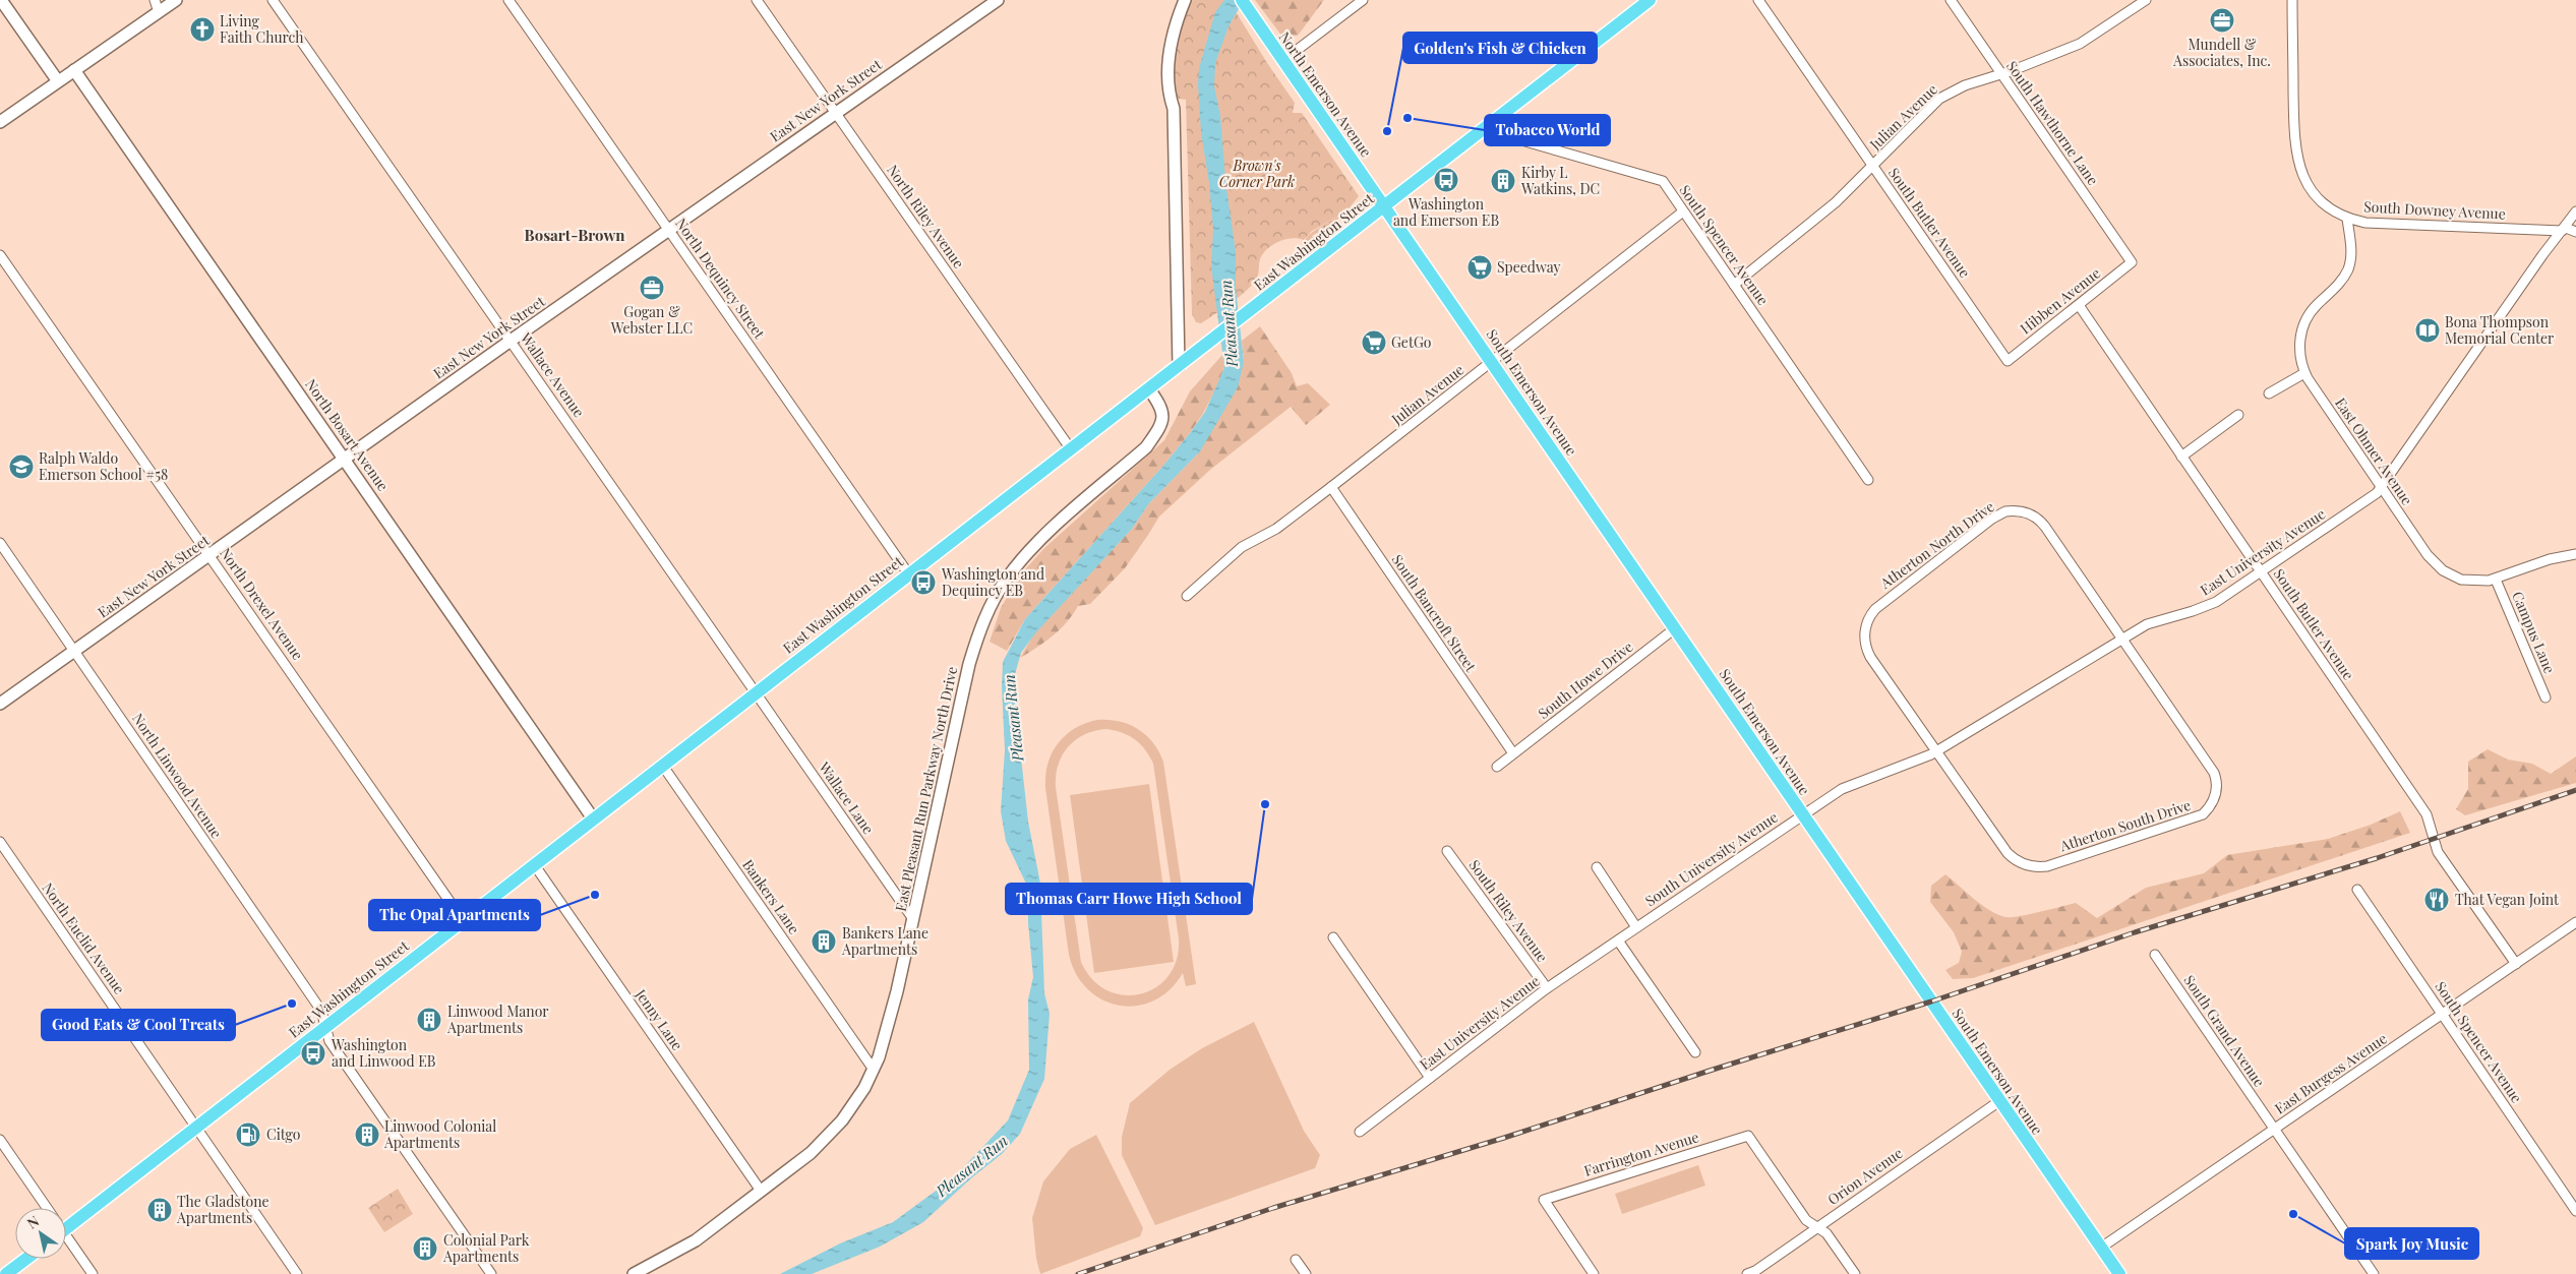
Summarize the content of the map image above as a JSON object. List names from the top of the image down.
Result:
{
  "streets": {
    "main road": ["North Emerson Avenue", "East Washington Street", "South Emerson Avenue"],
    "street": [
      "East New York Street",
      "Julian Avenue",
      "South Hawthorne Lane",
      "South Downey Avenue",
      "North Riley Avenue",
      "South Butler Avenue",
      "South Spencer Avenue",
      "North Dequincy Street",
      "Hibben Avenue",
      "Wallace Avenue",
      "North Bosart Avenue",
      "East Ohmer Avenue",
      "Atherton North Drive",
      "East University Avenue",
      "North Drexel Avenue",
      "South Bancroft Street",
      "Campus Lane",
      "South Howe Drive",
      "North Linwood Avenue",
      "East Pleasant Run Parkway North Drive",
      "Wallace Lane",
      "Atherton South Drive",
      "South University Avenue",
      "Bankers Lane",
      "South Riley Avenue",
      "North Euclid Avenue",
      "Jenny Lane",
      "South Grand Avenue",
      "East Burgess Avenue",
      "Farrington Avenue",
      "Orion Avenue"
    ]
  },
  "crossings": [
    ["North Emerson Avenue", "East Washington Street"],
    ["North Emerson Avenue", "South Emerson Avenue"],
    ["East New York Street", "North Riley Avenue"],
    ["East New York Street", "North Dequincy Street"],
    ["East New York Street", "Wallace Avenue"],
    ["East New York Street", "North Bosart Avenue"],
    ["East New York Street", "North Drexel Avenue"],
    ["East New York Street", "North Linwood Avenue"],
    ["Julian Avenue", "South Hawthorne Lane"],
    ["Julian Avenue", "South Butler Avenue"],
    ["Julian Avenue", "South Spencer Avenue"],
    ["Julian Avenue", "South Emerson Avenue"],
    ["Julian Avenue", "South Bancroft Street"],
    ["South Hawthorne Lane", "Hibben Avenue"],
    ["South Downey Avenue", "East Ohmer Avenue"],
    ["South Downey Avenue", "East University Avenue"],
    ["North Riley Avenue", "East Washington Street"],
    ["South Butler Avenue", "Hibben Avenue"],
    ["South Butler Avenue", "East University Avenue"],
    ["South Butler Avenue", "East Burgess Avenue"],
    ["East Washington Street", "South Spencer Avenue"],
    ["East Washington Street", "North Dequincy Street"],
    ["East Washington Street", "Wallace Avenue"],
    ["East Washington Street", "South Emerson Avenue"],
    ["East Washington Street", "North Bosart Avenue"],
    ["East Washington Street", "North Drexel Avenue"],
    ["East Washington Street", "North Linwood Avenue"],
    ["East Washington Street", "East Pleasant Run Parkway North Drive"],
    ["East Washington Street", "Wallace Lane"],
    ["East Washington Street", "Bankers Lane"],
    ["East Washington Street", "North Euclid Avenue"],
    ["East Washington Street", "Jenny Lane"],
    ["South Spencer Avenue", "East Burgess Avenue"],
    ["Wallace Avenue", "Wallace Lane"],
    ["South Emerson Avenue", "East University Avenue"],
    ["South Emerson Avenue", "South Howe Drive"],
    ["South Emerson Avenue", "South University Avenue"],
    ["South Emerson Avenue", "East Burgess Avenue"],
    ["South Emerson Avenue", "Orion Avenue"],
    ["East Ohmer Avenue", "East University Avenue"],
    ["East Ohmer Avenue", "Campus Lane"],
    ["Atherton North Drive", "East University Avenue"],
    ["Atherton North Drive", "Atherton South Drive"],
    ["East University Avenue", "Atherton South Drive"],
    ["East University Avenue", "South University Avenue"],
    ["East University Avenue", "South Riley Avenue"],
    ["South Bancroft Street", "South Howe Drive"],
    ["East Pleasant Run Parkway North Drive", "Wallace Lane"],
    ["East Pleasant Run Parkway North Drive", "Bankers Lane"],
    ["East Pleasant Run Parkway North Drive", "Jenny Lane"],
    ["South Grand Avenue", "East Burgess Avenue"],
    ["Farrington Avenue", "Orion Avenue"]
  ],
  "districts": ["Bosart-Brown"],
  "water": ["Pleasant Run"],
  "parks": ["Brown's Corner Park"],
  "places": {
    "office": ["Mundell & Associates, Inc.", "Gogan & Webster LLC"],
    "church": ["Living Faith Church"],
    "other": [
      "Tobacco World",
      "Golden's Fish & Chicken",
      "Thomas Carr Howe High School",
      "The Opal Apartments",
      "Good Eats & Cool Treats",
      "Spark Joy Music"
    ],
    "bus stop": ["Washington and Emerson EB", "Washington and Dequincy EB", "Washington and Linwood EB"],
    "building": [
      "Kirby L Watkins, DC",
      "Bankers Lane Apartments",
      "Linwood Manor Apartments",
      "Linwood Colonial Apartments",
      "The Gladstone Apartments",
      "Colonial Park Apartments"
    ],
    "supermarket": ["Speedway", "GetGo"],
    "library": ["Bona Thompson Memorial Center"],
    "school or university": ["Ralph Waldo Emerson School #58"],
    "restaurant": ["That Vegan Joint"],
    "fuel station": ["Citgo"]
  },
  "north": "top left"
}
